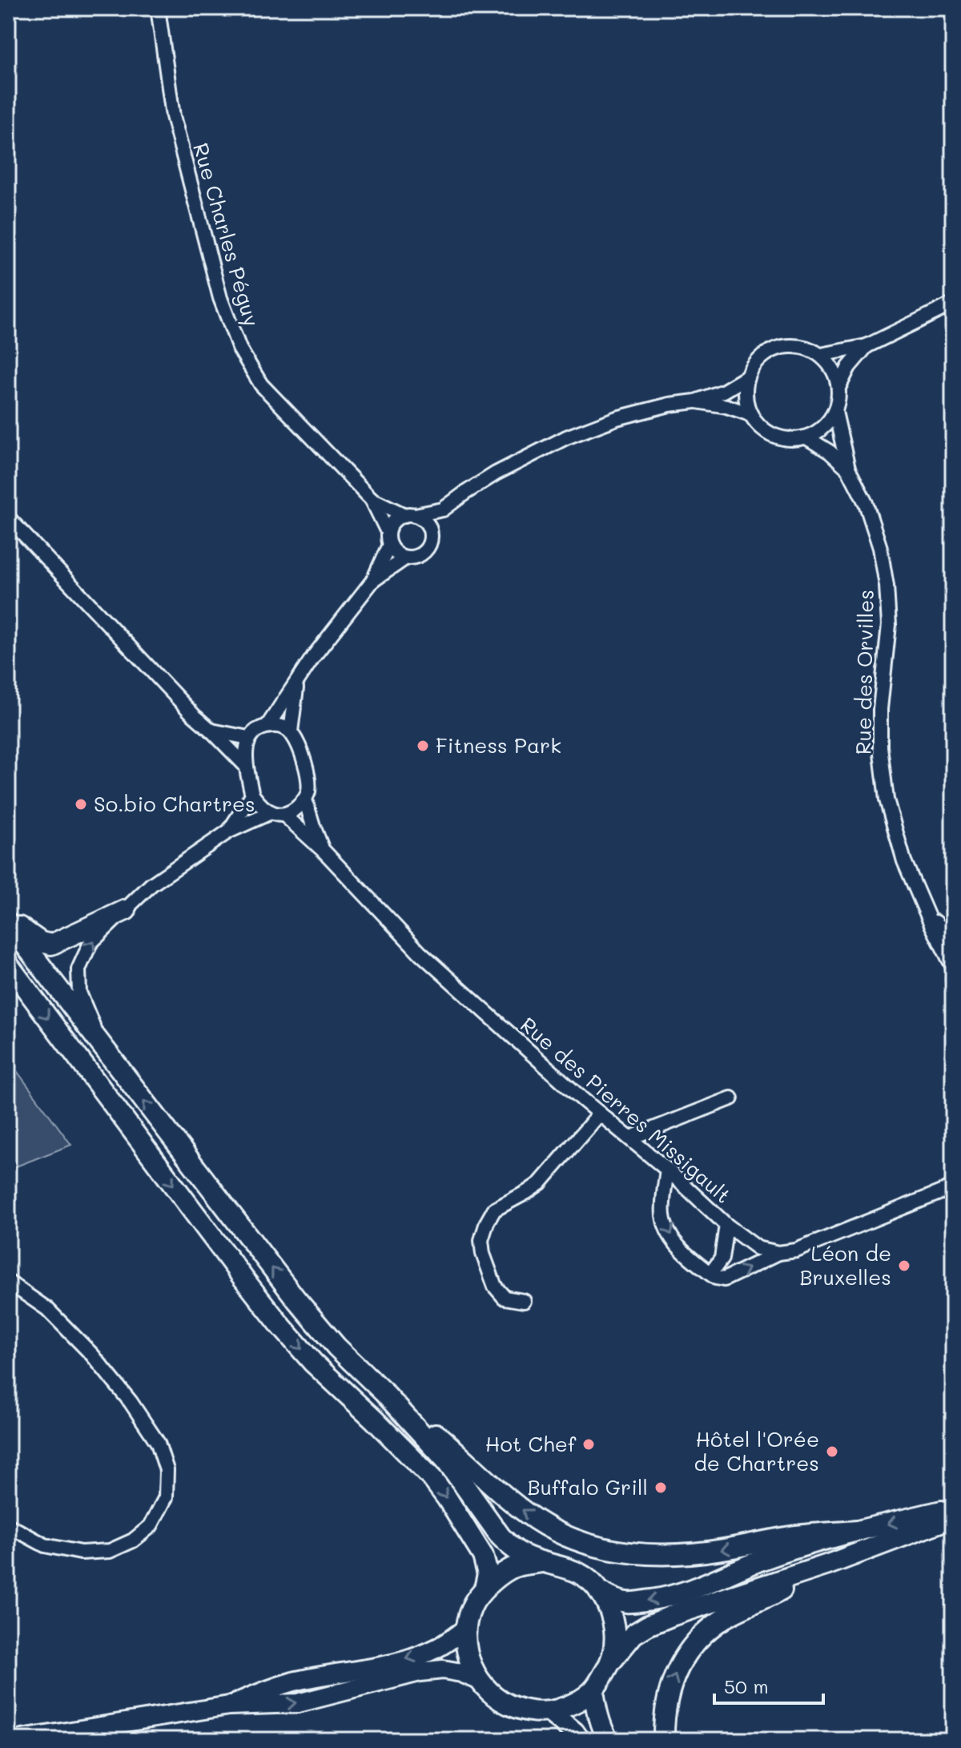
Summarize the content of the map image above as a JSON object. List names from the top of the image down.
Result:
{
  "streets": {
    "street": ["Rue Charles Péguy", "Rue des Orvilles", "Rue des Pierres Missigault"]
  },
  "places": [
    "Fitness Park",
    "So.bio Chartres",
    "Léon de Bruxelles",
    "Hot Chef",
    "Hôtel l'Orée de Chartres",
    "Buffalo Grill"
  ],
  "scale_bar": "50 m"
}
